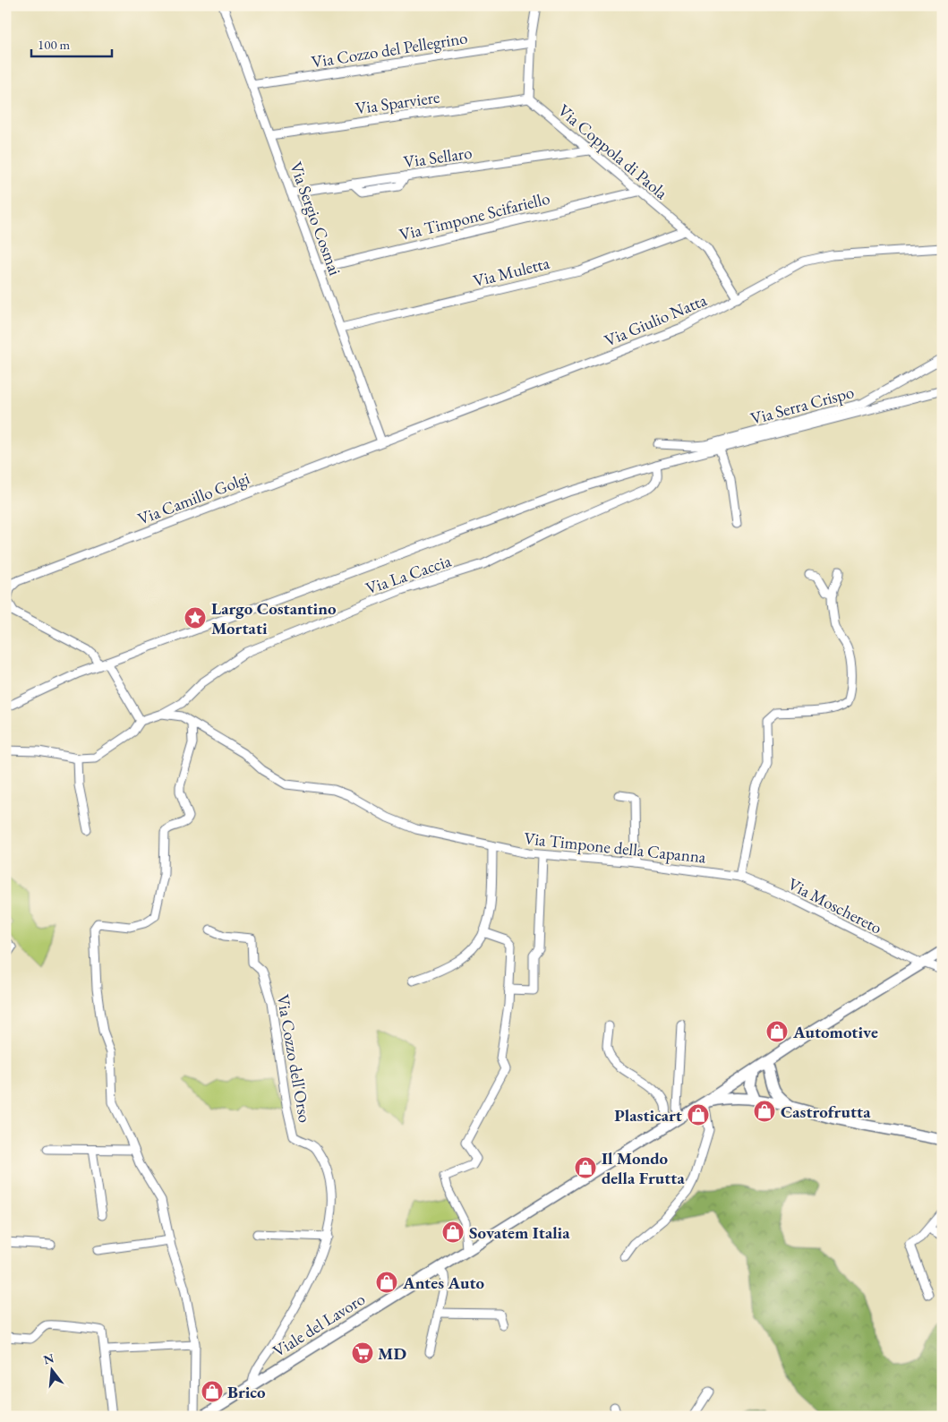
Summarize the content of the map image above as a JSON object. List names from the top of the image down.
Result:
{
  "streets": {
    "main road": ["Viale del Lavoro"],
    "street": [
      "Via Cozzo del Pellegrino",
      "Via Sparviere",
      "Via Coppola di Paola",
      "Via Sellaro",
      "Via Timpone Scifariello",
      "Via Sergio Cosmai",
      "Via Muletta",
      "Via Giulio Natta",
      "Via Serra Crispo",
      "Via Camillo Golgi",
      "Via La Caccia",
      "Via Timpone della Capanna",
      "Via Moschereto",
      "Via Cozzo dell'Orso"
    ]
  },
  "crossings": [
    ["Via Cozzo del Pellegrino", "Via Sergio Cosmai"],
    ["Via Sparviere", "Via Coppola di Paola"],
    ["Via Sparviere", "Via Sergio Cosmai"],
    ["Via Coppola di Paola", "Via Sellaro"],
    ["Via Coppola di Paola", "Via Timpone Scifariello"],
    ["Via Coppola di Paola", "Via Muletta"],
    ["Via Coppola di Paola", "Via Giulio Natta"],
    ["Via Sellaro", "Via Sergio Cosmai"],
    ["Via Timpone Scifariello", "Via Sergio Cosmai"],
    ["Via Sergio Cosmai", "Via Muletta"],
    ["Via Sergio Cosmai", "Via Giulio Natta"],
    ["Via Sergio Cosmai", "Via Camillo Golgi"],
    ["Via Giulio Natta", "Via Camillo Golgi"],
    ["Via La Caccia", "Via Timpone della Capanna"],
    ["Via Timpone della Capanna", "Via Moschereto"],
    ["Via Moschereto", "Viale del Lavoro"],
    ["Via Cozzo dell'Orso", "Viale del Lavoro"]
  ],
  "places": {
    "place": ["Largo Costantino Mortati"],
    "shop": [
      "Automotive",
      "Castrofrutta",
      "Plasticart",
      "Il Mondo della Frutta",
      "Sovatem Italia",
      "Antes Auto",
      "Brico"
    ],
    "supermarket": ["MD"]
  },
  "scale_bar": "100 m",
  "north": "top"
}
